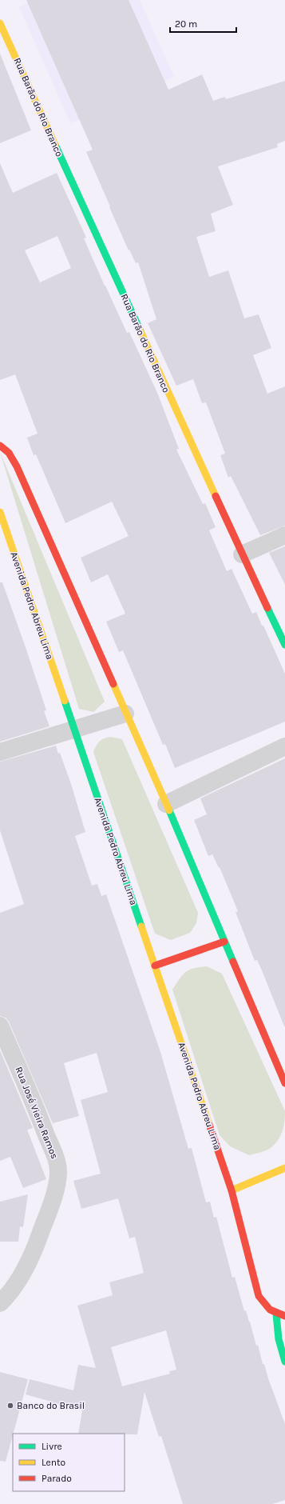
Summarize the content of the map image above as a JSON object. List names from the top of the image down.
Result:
{
  "streets": {
    "main road": ["Rua Barão do Rio Branco", "Avenida Pedro Abreu Lima"],
    "street": ["Rua José Vieira Ramos"]
  },
  "places": ["Banco do Brasil"],
  "legend": ["Livre", "Lento", "Parado"],
  "scale_bar": "20 m"
}
